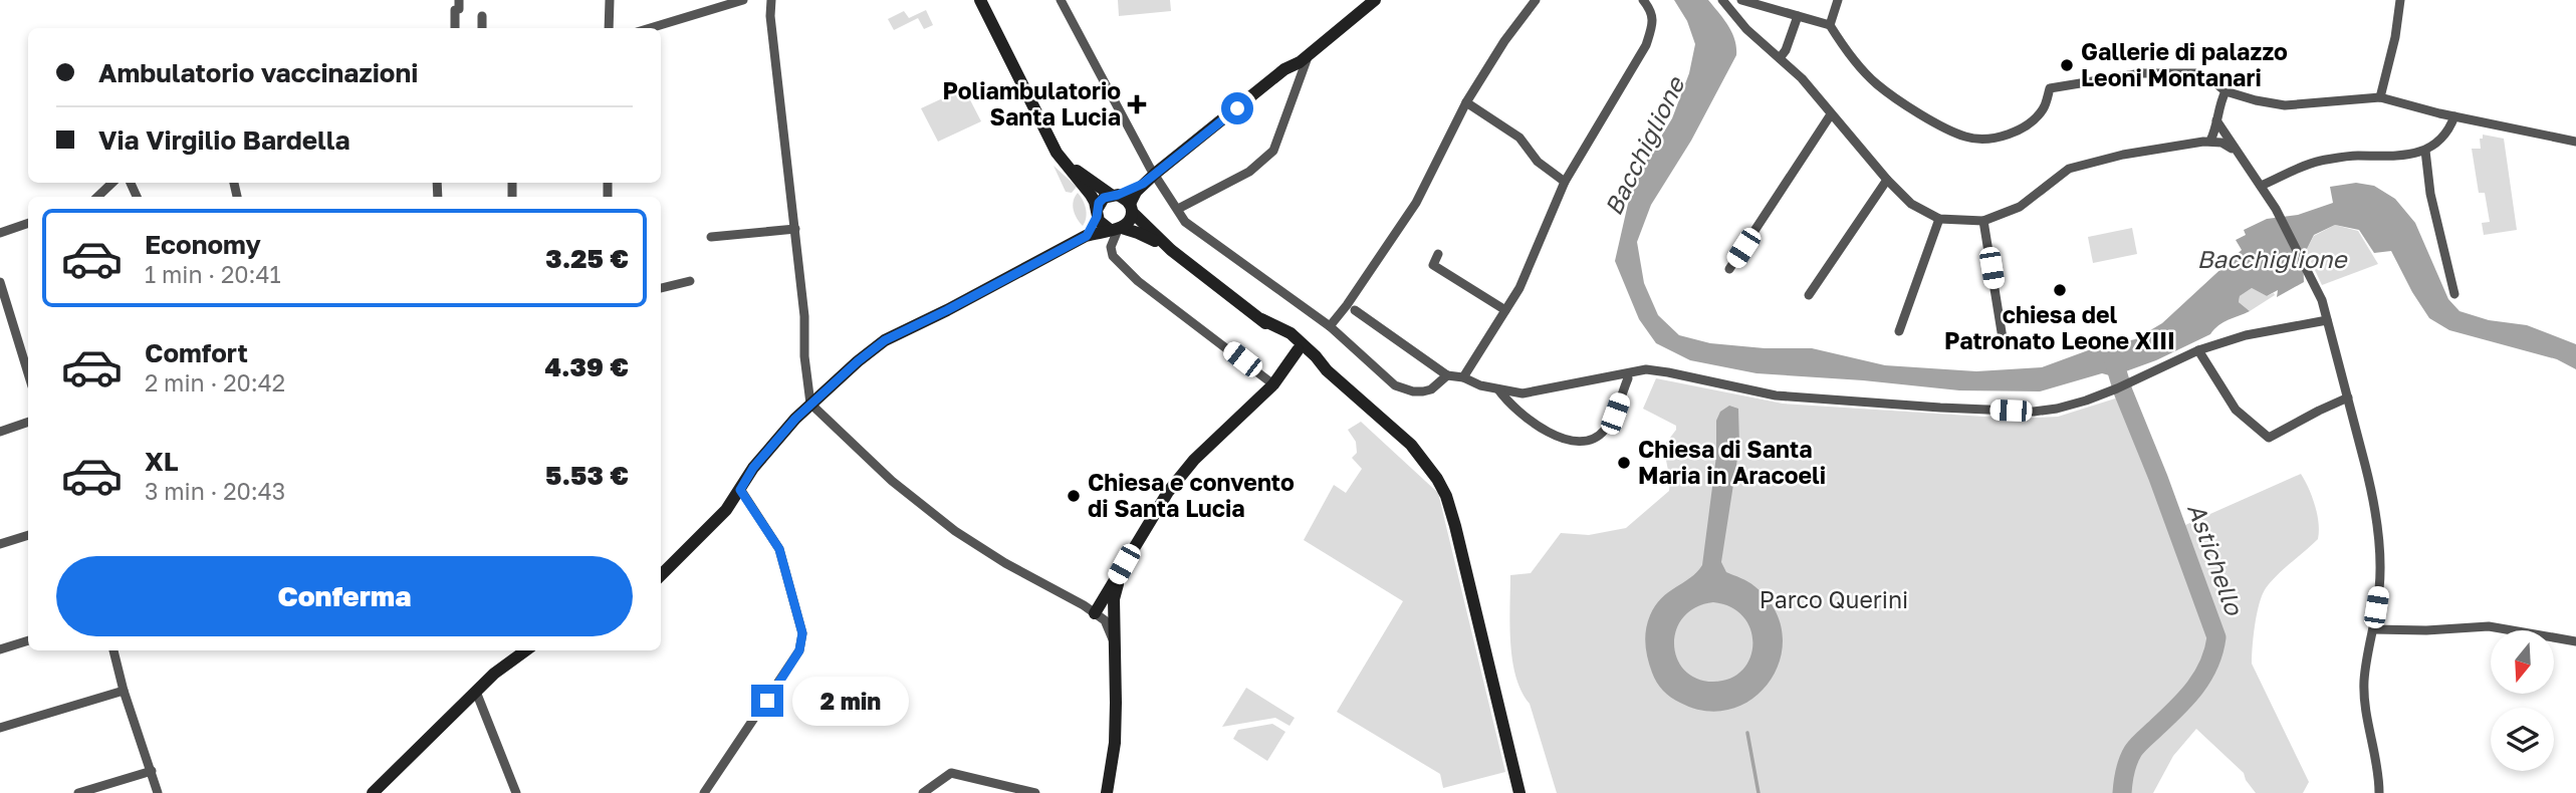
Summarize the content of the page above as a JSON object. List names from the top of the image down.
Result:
{
  "water": ["Bacchiglione", "Astichello"],
  "parks": ["Parco Querini"],
  "places": {
    "other": [
      "Gallerie di palazzo Leoni Montanari",
      "chiesa del Patronato Leone XIII",
      "Chiesa di Santa Maria in Aracoeli",
      "Chiesa e convento di Santa Lucia"
    ],
    "health": ["Poliambulatorio Santa Lucia"]
  },
  "north": "bottom",
  "page": {
    "banner": ["Ambulatorio vaccinazioni", "Via Virgilio Bardella"],
    "list": [
      {
        "name": "Economy",
        "note": "1 min · 20:41",
        "value": "3.25 €"
      },
      {
        "name": "Comfort",
        "note": "2 min · 20:42",
        "value": "4.39 €"
      },
      {
        "name": "XL",
        "note": "3 min · 20:43",
        "value": "5.53 €"
      }
    ],
    "buttons": "Conferma",
    "bubble": "2 min"
  }
}
